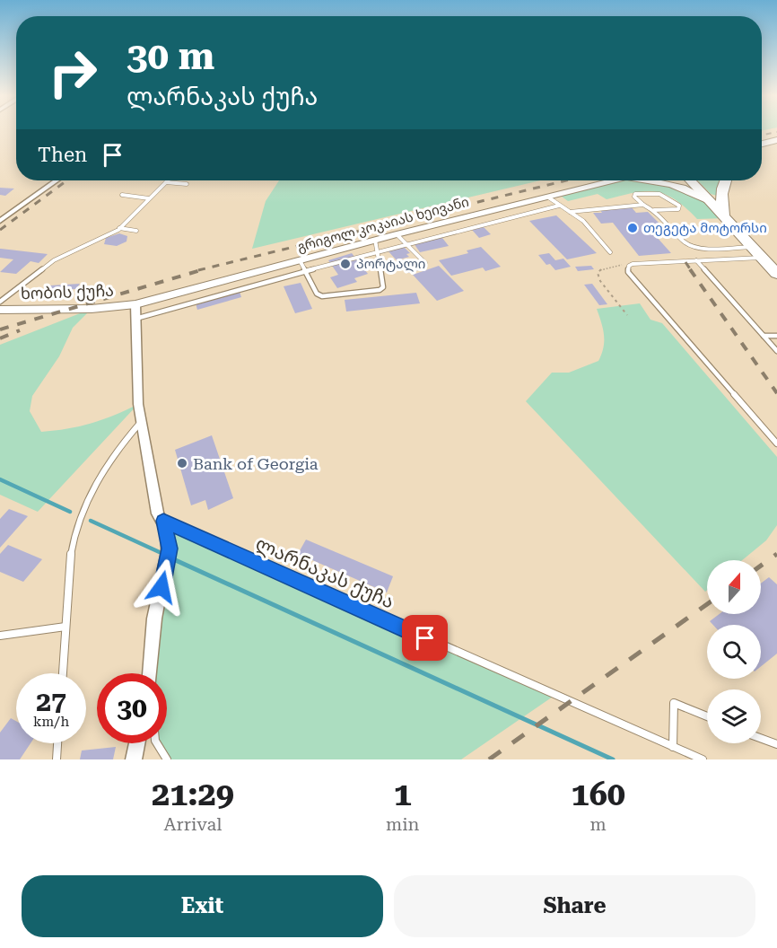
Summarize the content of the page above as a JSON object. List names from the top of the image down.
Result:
{
  "streets": {
    "main road": ["გრიგოლ კოკაიას ხეივანი", "ხობის ქუჩა"],
    "lane": ["ლარნაკას ქუჩა"]
  },
  "crossings": [
    ["გრიგოლ კოკაიას ხეივანი", "ხობის ქუჩა"]
  ],
  "places": ["თეგეტა მოტორსი", "პორტალი", "Bank of Georgia"],
  "north": "top",
  "page": {
    "turn": ["30 m", "ლარნაკას ქუჩა"],
    "then": "Then",
    "speed": "27 km/h",
    "limit": "30",
    "eta": [
      "21:29",
      "Arrival",
      "1",
      "min",
      "160",
      "m"
    ],
    "buttons": ["Exit", "Share"]
  }
}
